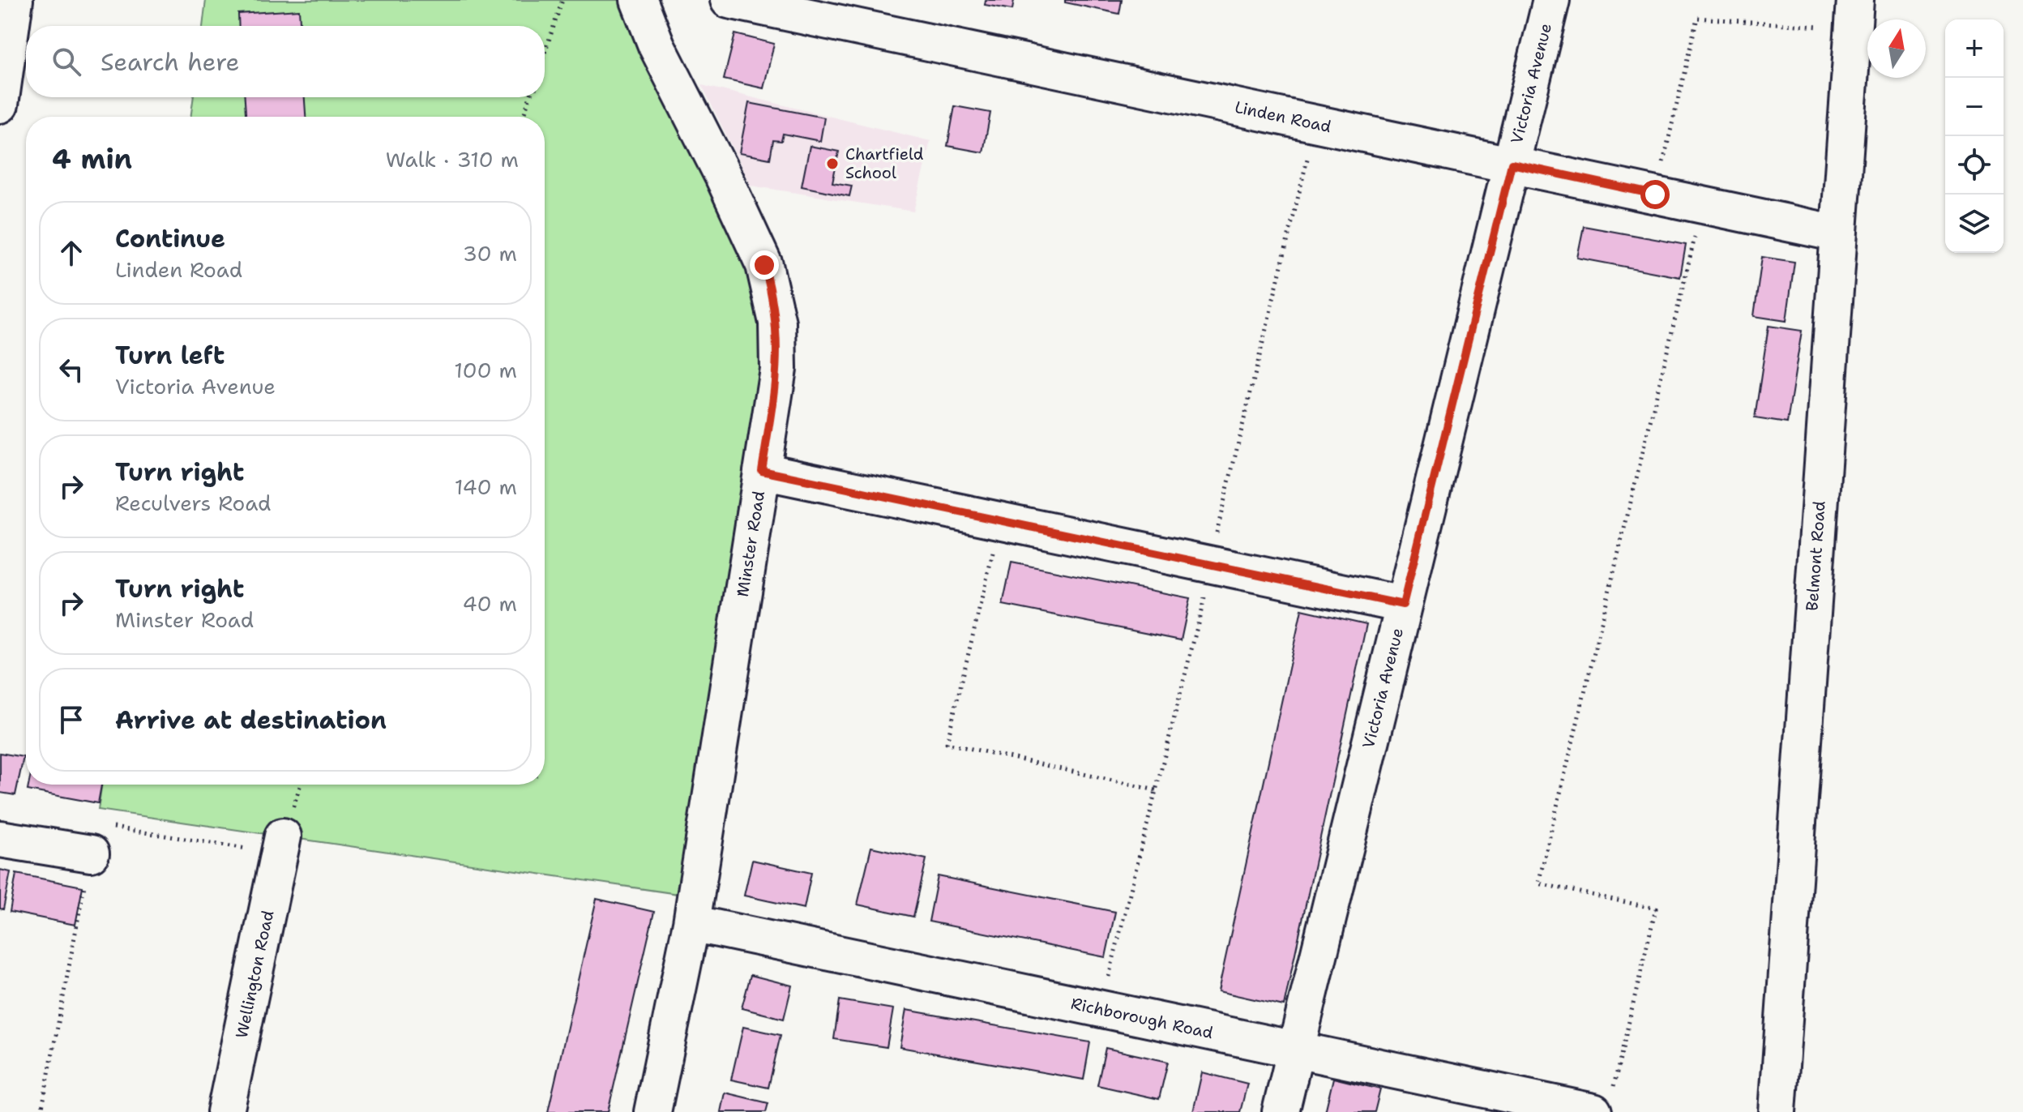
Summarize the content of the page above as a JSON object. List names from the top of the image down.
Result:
{
  "streets": {
    "street": [
      "Victoria Avenue",
      "Linden Road",
      "Minster Road",
      "Belmont Road",
      "Wellington Road",
      "Richborough Road"
    ]
  },
  "crossings": [
    ["Victoria Avenue", "Linden Road"],
    ["Victoria Avenue", "Richborough Road"],
    ["Linden Road", "Belmont Road"],
    ["Minster Road", "Richborough Road"]
  ],
  "places": ["Chartfield School"],
  "north": "top",
  "page": {
    "map_buttons": ["+", "−"],
    "search": "Search here",
    "heading": ["4 min", "Walk · 310 m"],
    "list": [
      ["Continue", "Linden Road", "30 m"],
      ["Turn left", "Victoria Avenue", "100 m"],
      ["Turn right", "Reculvers Road", "140 m"],
      ["Turn right", "Minster Road", "40 m"],
      "Arrive at destination"
    ]
  }
}
